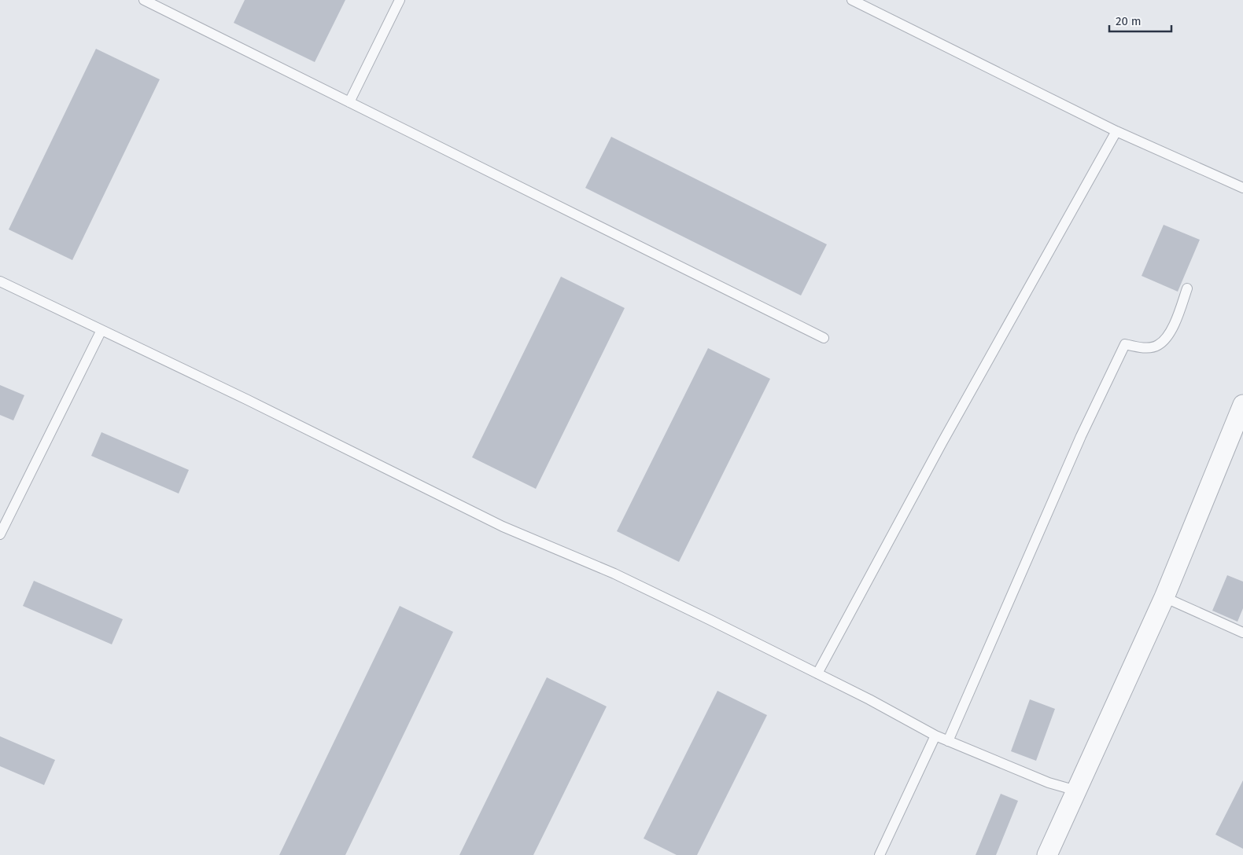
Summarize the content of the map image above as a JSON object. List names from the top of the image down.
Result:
{
  "scale_bar": "20 m"
}
